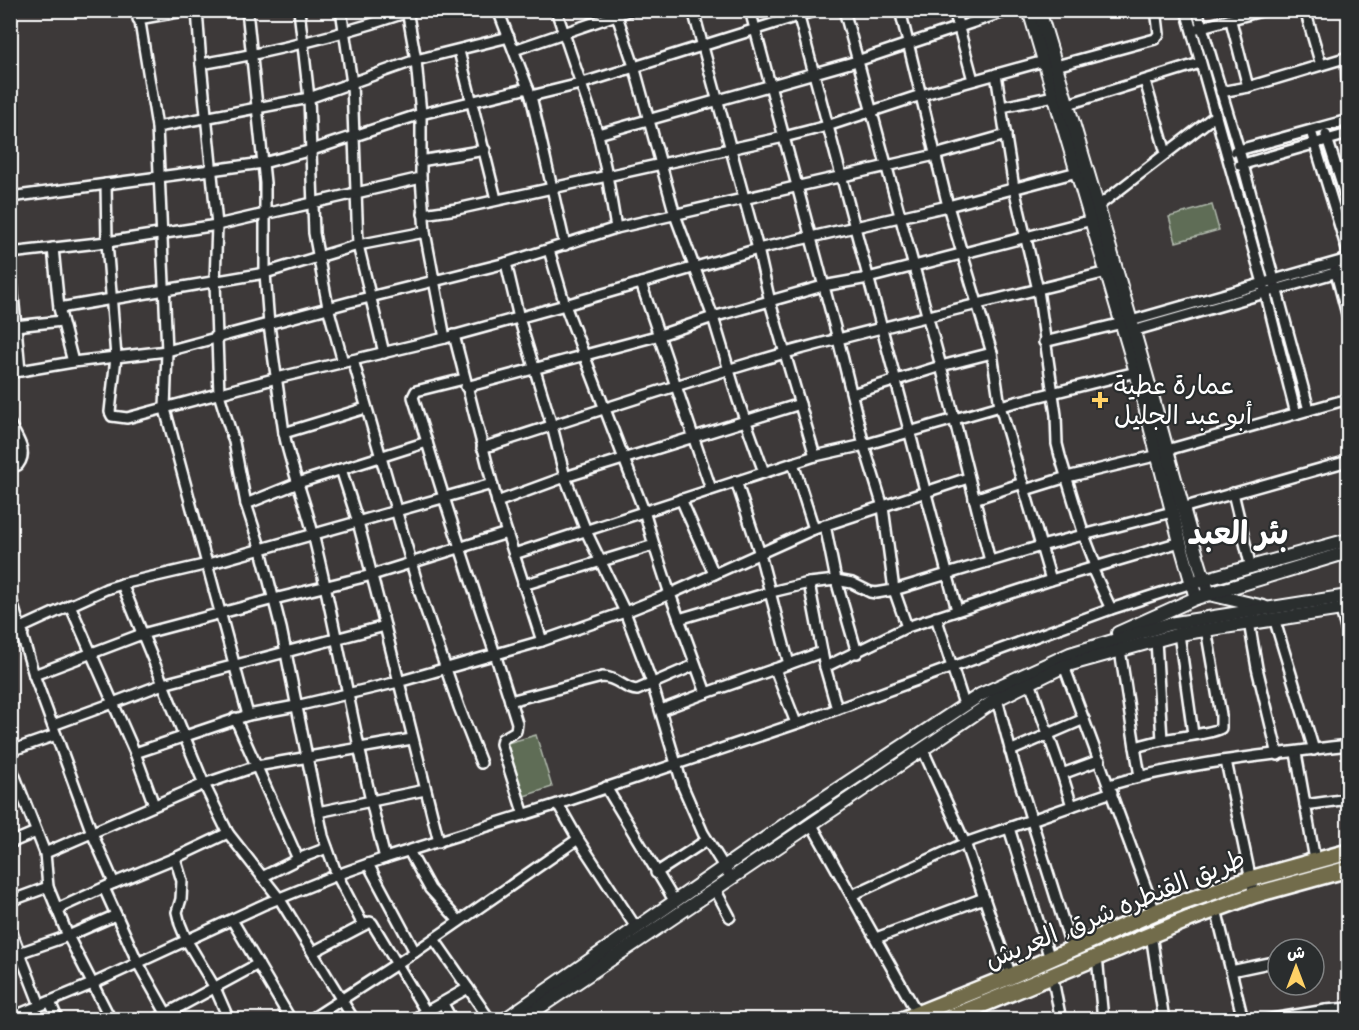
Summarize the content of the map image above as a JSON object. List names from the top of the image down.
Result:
{
  "streets": {
    "highway": ["طريق القنطره شرق, العريش"]
  },
  "districts": ["بئر العبد"],
  "places": {
    "health": ["عمارة عطية أبو عبد الجليل"]
  },
  "north": "top"
}
